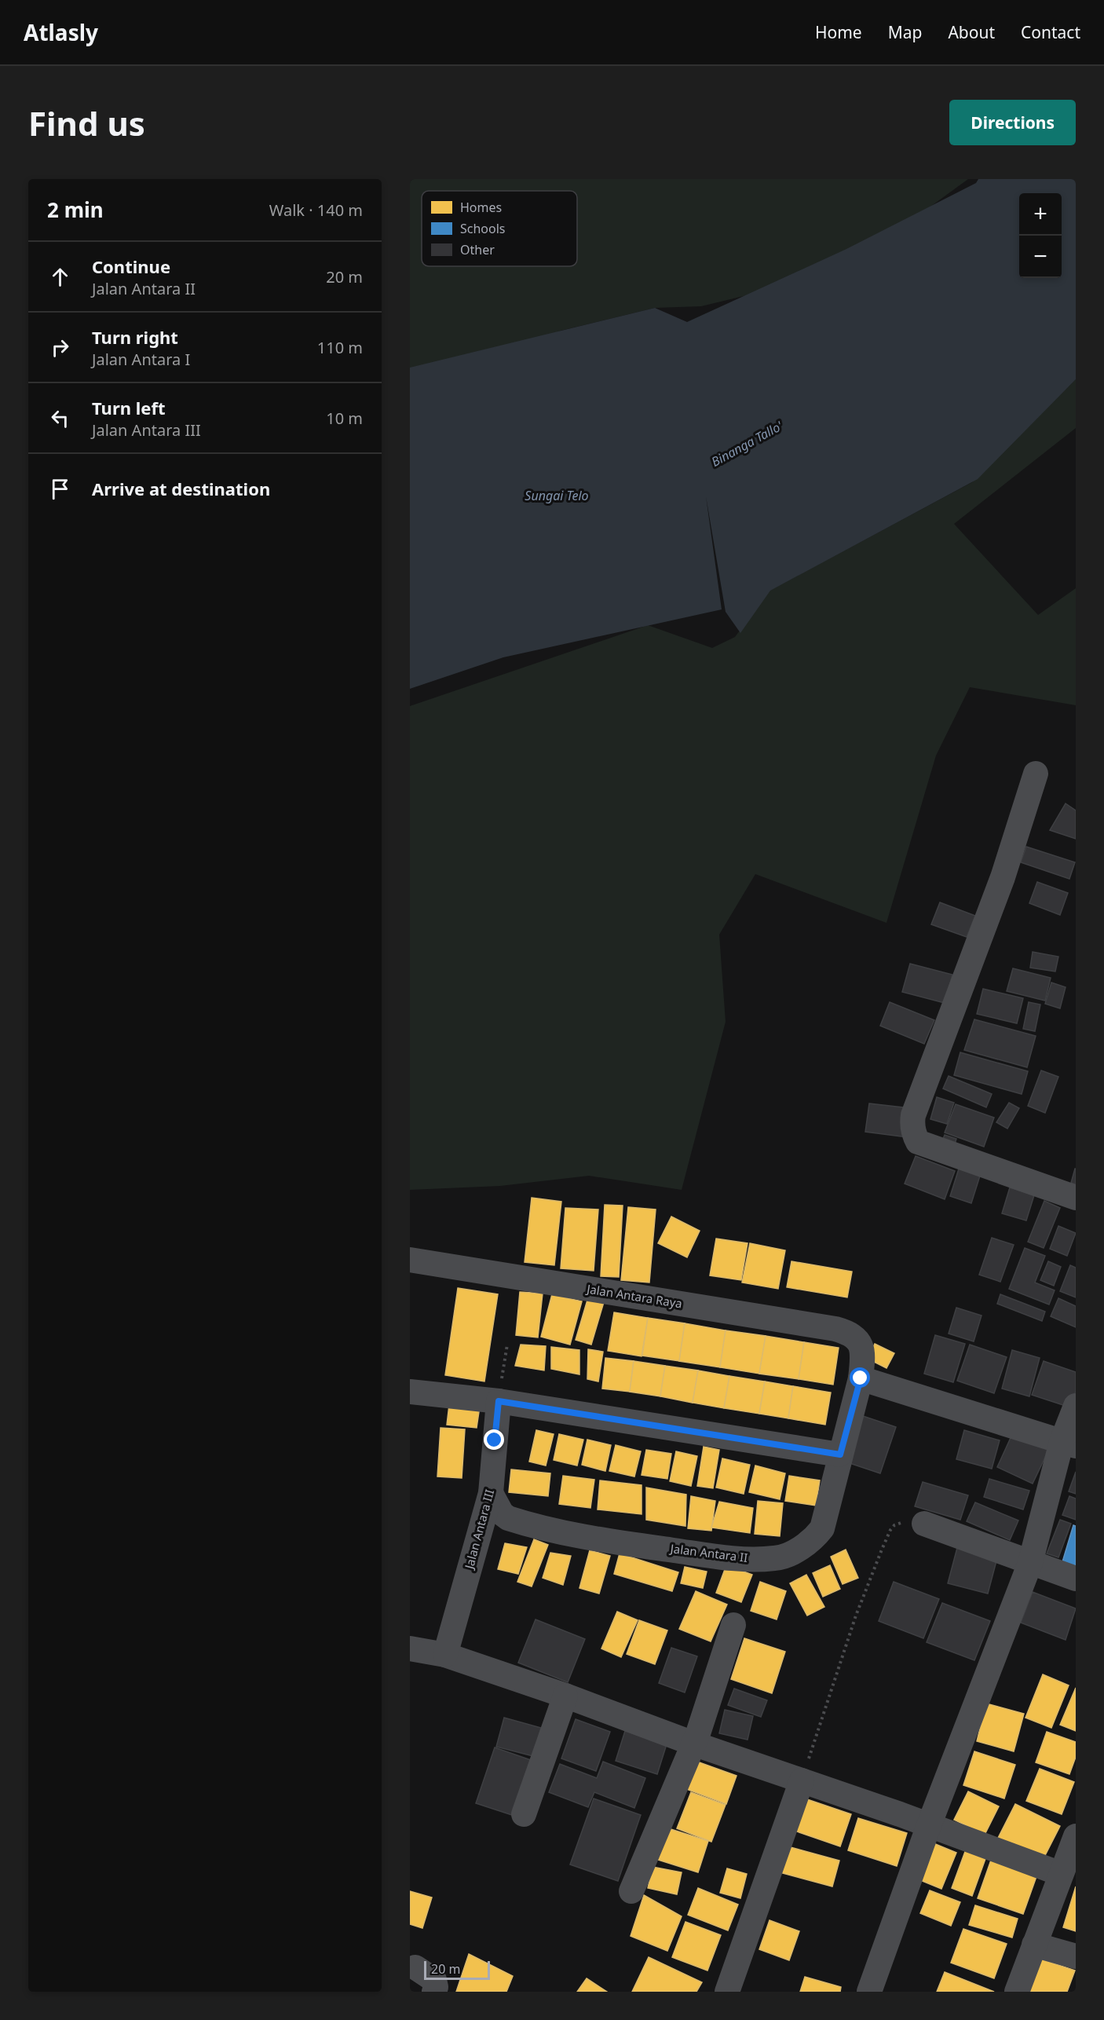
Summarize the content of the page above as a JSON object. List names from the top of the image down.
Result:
{
  "streets": {
    "street": ["Jalan Antara Raya", "Jalan Antara III", "Jalan Antara II"]
  },
  "crossings": [
    ["Jalan Antara Raya", "Jalan Antara II"],
    ["Jalan Antara III", "Jalan Antara II"]
  ],
  "water": ["Binanga Tallo'", "Sungai Telo"],
  "legend": ["Homes", "Schools", "Other"],
  "scale_bar": "20 m",
  "page": {
    "header": "Atlasly",
    "nav": [
      "Home",
      "Map",
      "About",
      "Contact"
    ],
    "buttons": "Directions",
    "title": "Find us",
    "heading": ["2 min", "Walk · 140 m"],
    "map_buttons": ["+", "−"],
    "list": [
      ["Continue", "Jalan Antara II", "20 m"],
      ["Turn right", "Jalan Antara I", "110 m"],
      ["Turn left", "Jalan Antara III", "10 m"],
      "Arrive at destination"
    ],
    "scale": "20 m"
  }
}
